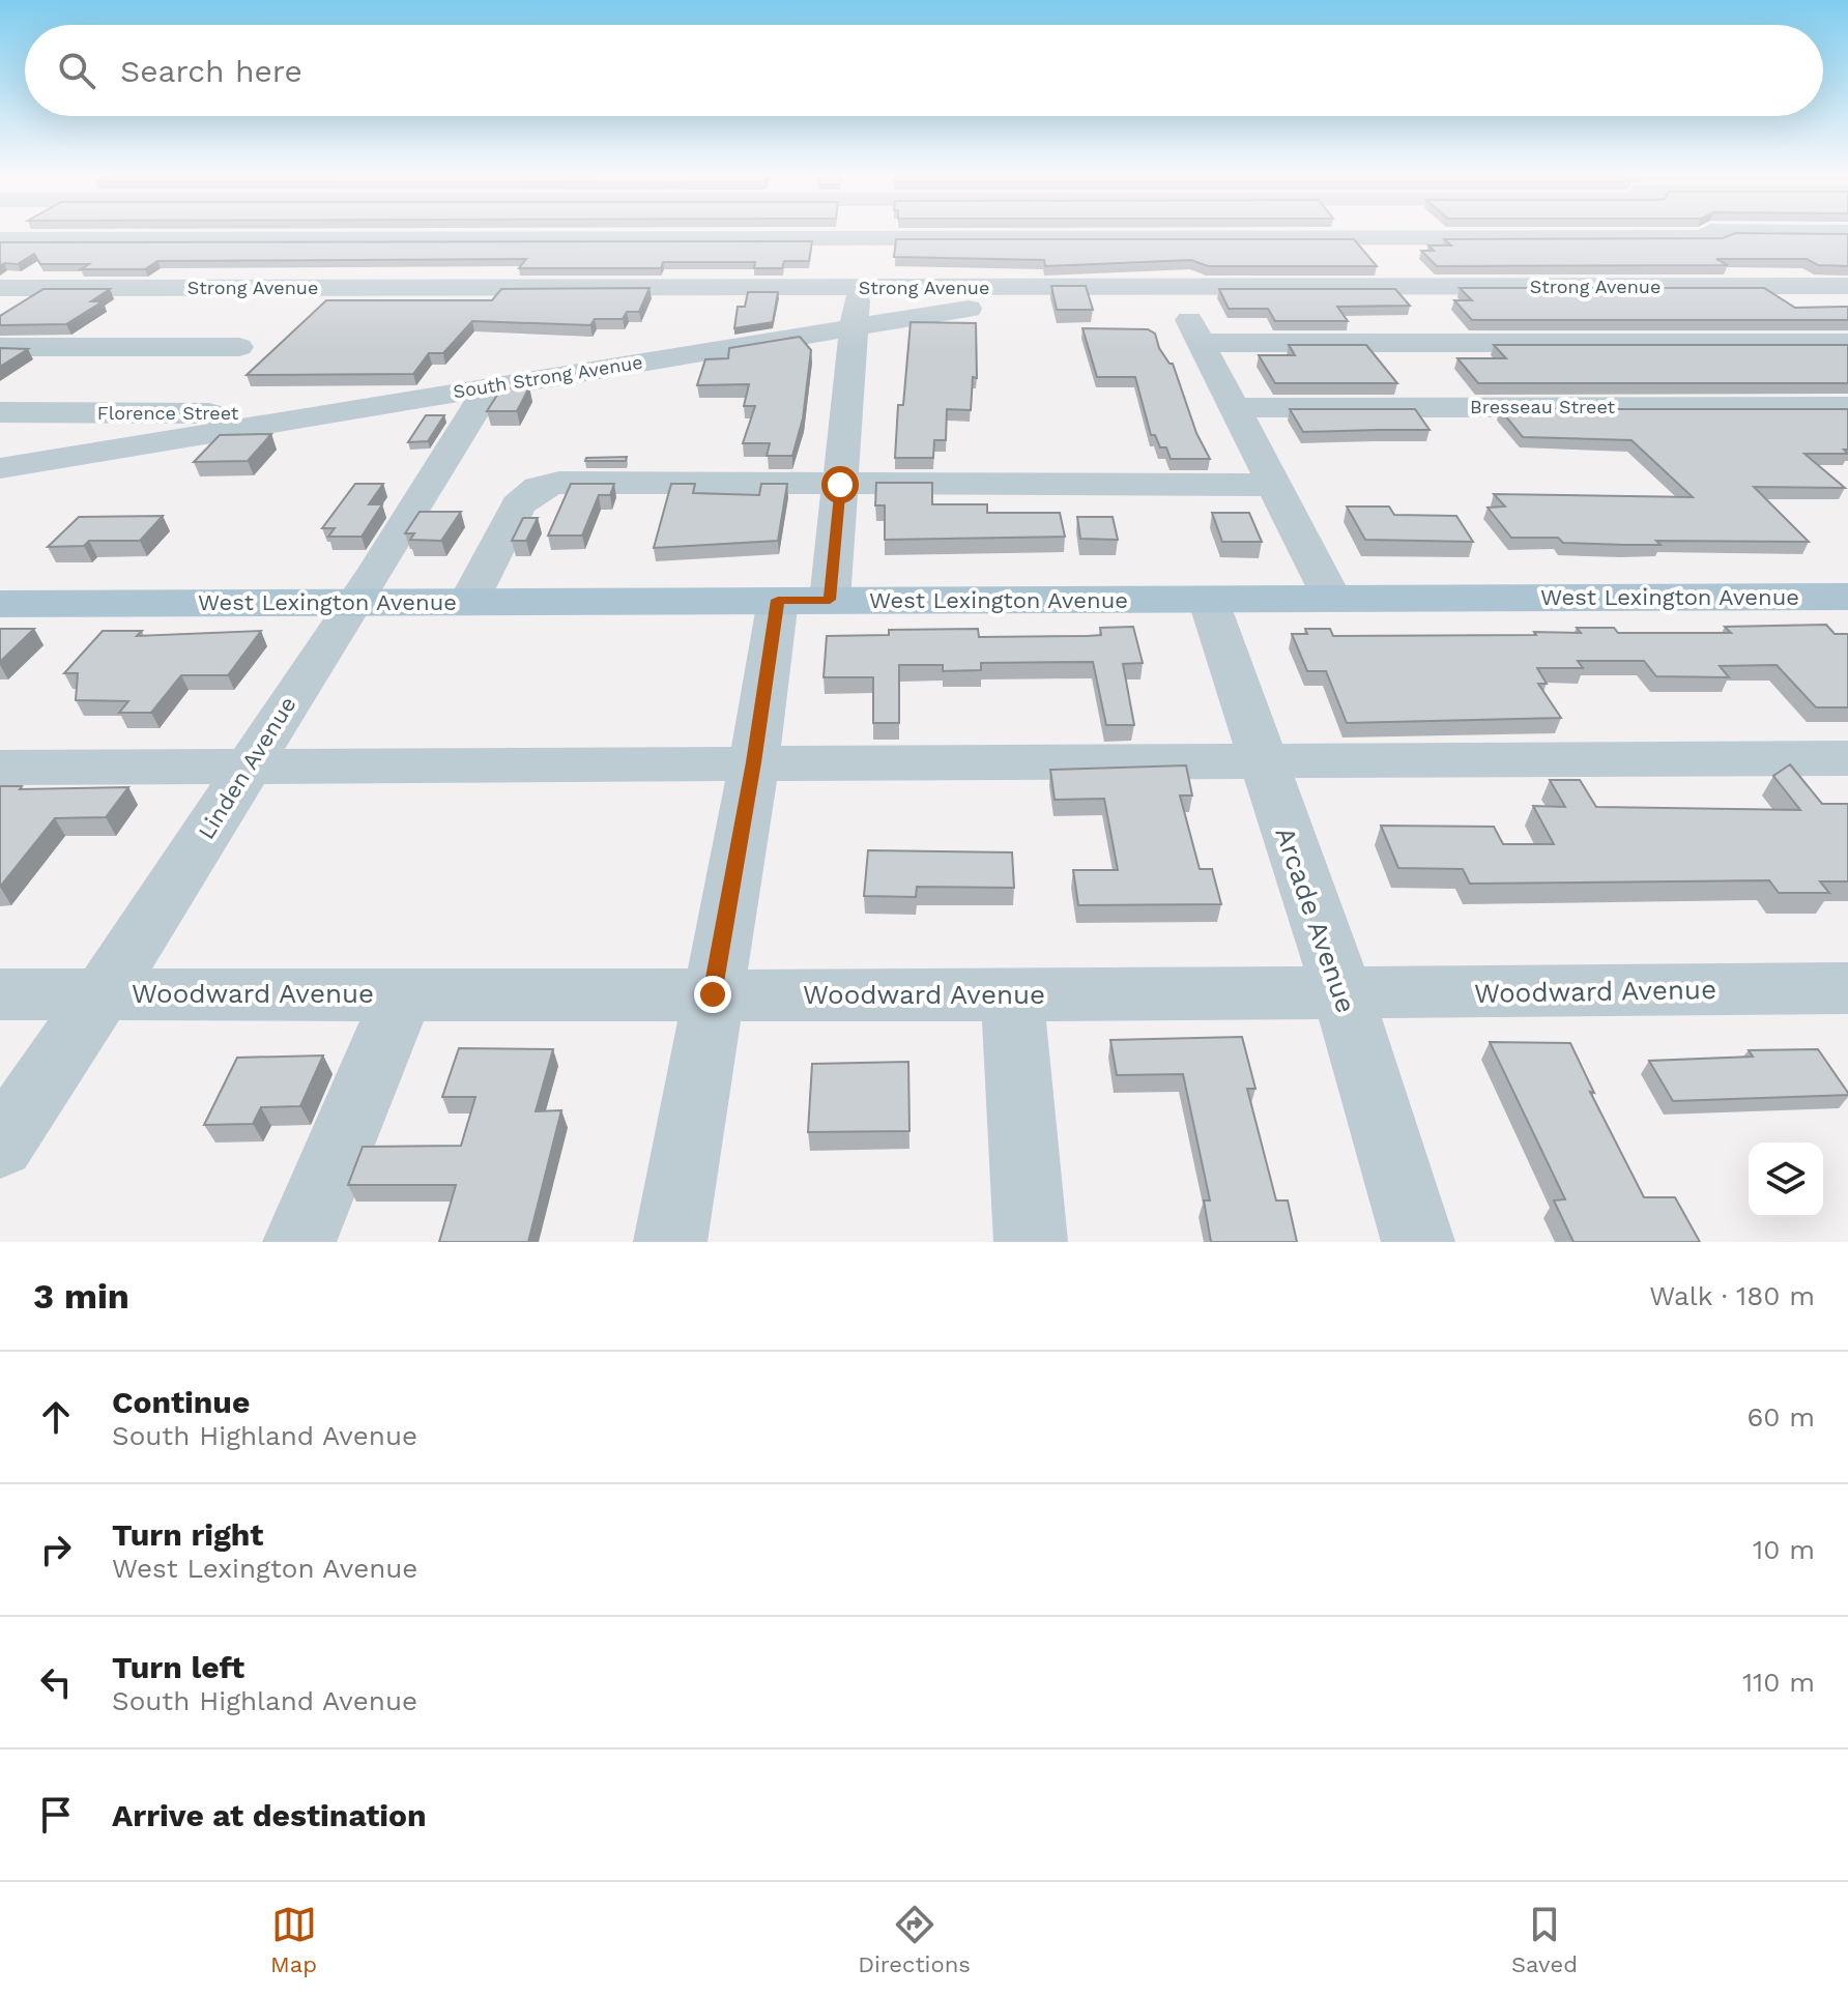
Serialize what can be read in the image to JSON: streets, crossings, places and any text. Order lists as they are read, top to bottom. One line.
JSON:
{"streets":{"main road":["West Lexington Avenue"],"street":["Strong Avenue","South Strong Avenue","Bresseau Street","Florence Street","Linden Avenue","Arcade Avenue","Woodward Avenue"]},"crossings":[["Strong Avenue","South Strong Avenue"],["South Strong Avenue","Florence Street"],["South Strong Avenue","Linden Avenue"],["West Lexington Avenue","Linden Avenue"],["West Lexington Avenue","Arcade Avenue"],["Linden Avenue","Woodward Avenue"],["Arcade Avenue","Woodward Avenue"]],"page":{"search":"Search here","heading":["3 min","Walk · 180 m"],"list":[["Continue","South Highland Avenue","60 m"],["Turn right","West Lexington Avenue","10 m"],["Turn left","South Highland Avenue","110 m"],"Arrive at destination"],"nav":["Map","Directions","Saved"]}}
